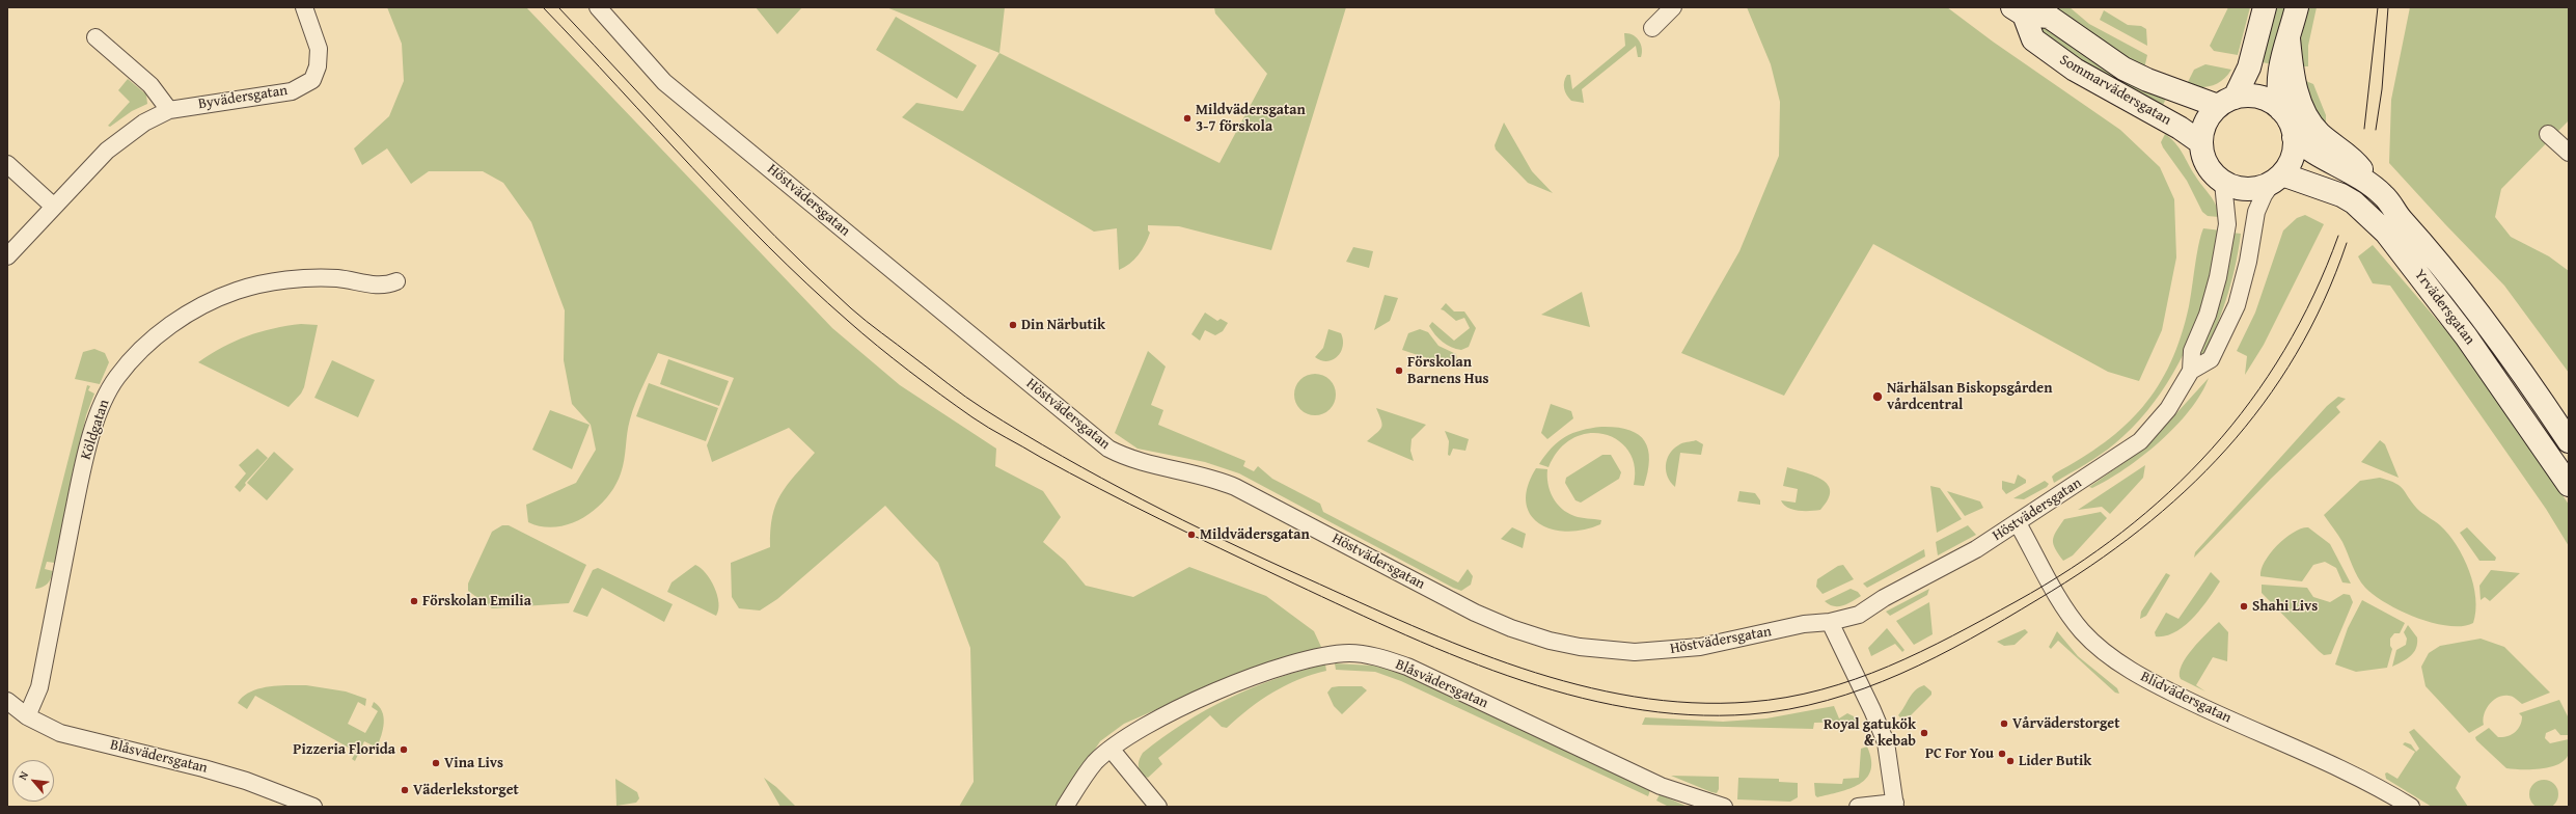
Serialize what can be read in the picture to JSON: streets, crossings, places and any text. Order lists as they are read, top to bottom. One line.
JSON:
{"streets":{"street":["Sommarvädersgatan","Byvädersgatan","Höstvädersgatan","Yrvädersgatan","Köldgatan","Blåsvädersgatan","Blidvädersgatan"]},"crossings":[["Sommarvädersgatan","Höstvädersgatan"],["Sommarvädersgatan","Yrvädersgatan"],["Höstvädersgatan","Yrvädersgatan"],["Höstvädersgatan","Blidvädersgatan"],["Köldgatan","Blåsvädersgatan"]],"places":["Mildvädersgatan 3-7 förskola","Din Närbutik","Förskolan Barnens Hus","Närhälsan Biskopsgården vårdcentral","Mildvädersgatan","Förskolan Emilia","Shahi Livs","Vårväderstorget","Royal gatukök & kebab","Pizzeria Florida","PC For You","Lider Butik","Vina Livs","Väderlekstorget"],"north":"top left"}
